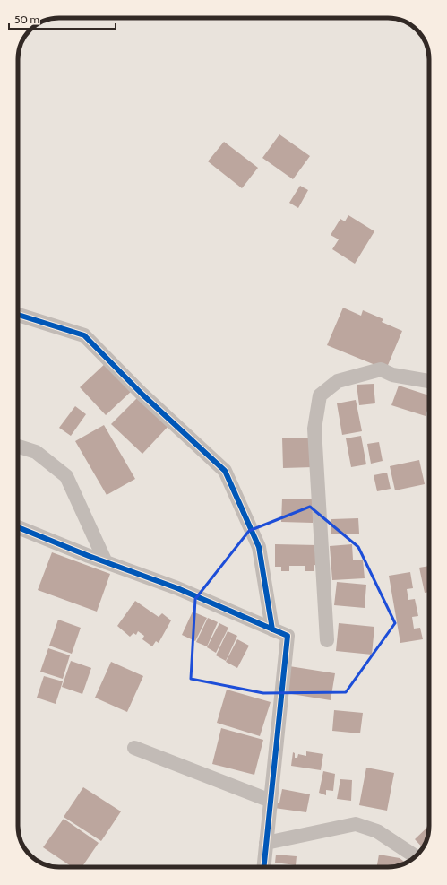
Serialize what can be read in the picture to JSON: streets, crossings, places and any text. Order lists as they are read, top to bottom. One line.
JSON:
{"scale_bar":"50 m"}
